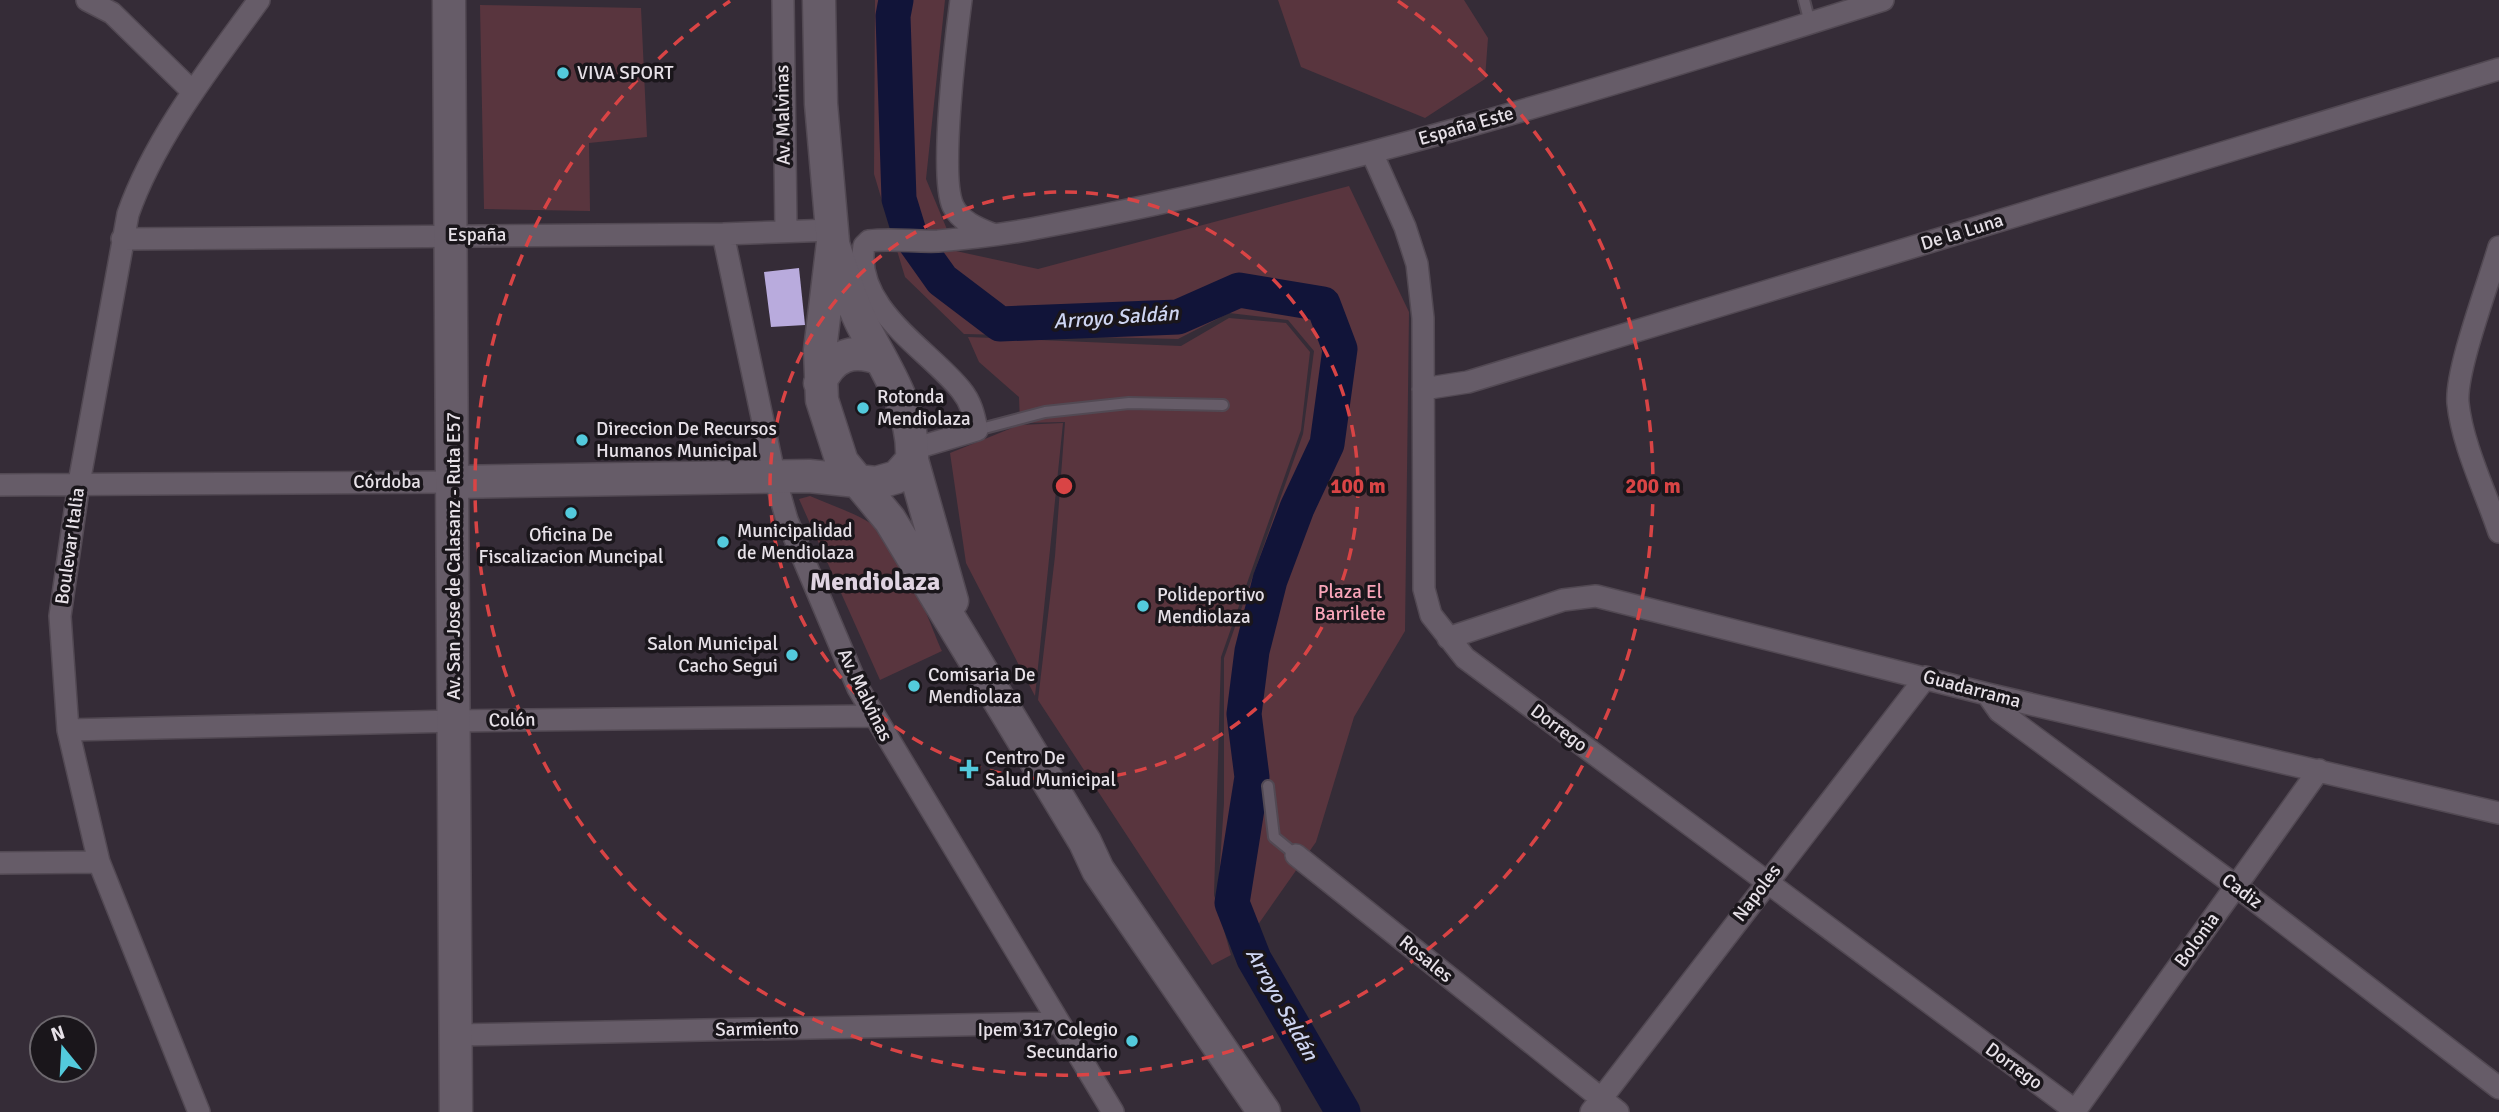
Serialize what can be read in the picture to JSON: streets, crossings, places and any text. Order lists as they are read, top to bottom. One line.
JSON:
{"streets":{"main road":["Córdoba","Av. San Jose de Calasanz - Ruta E57"],"street":["Av. Malvinas","España Este","De la Luna","España","Boulevar Italia","Guadarrama","Colón","Dorrego","Cadiz","Napoles","Bolonia","Rosales","Sarmiento"]},"crossings":[["Av. Malvinas","España"],["Av. Malvinas","Córdoba"],["Av. Malvinas","Colón"],["Av. Malvinas","Sarmiento"],["España Este","Dorrego"],["De la Luna","Dorrego"],["España","Boulevar Italia"],["España","Av. San Jose de Calasanz - Ruta E57"],["Córdoba","Boulevar Italia"],["Córdoba","Av. San Jose de Calasanz - Ruta E57"],["Boulevar Italia","Colón"],["Av. San Jose de Calasanz - Ruta E57","Colón"],["Av. San Jose de Calasanz - Ruta E57","Sarmiento"],["Guadarrama","Dorrego"],["Guadarrama","Cadiz"],["Guadarrama","Napoles"],["Guadarrama","Bolonia"],["Dorrego","Napoles"],["Dorrego","Bolonia"],["Cadiz","Bolonia"],["Napoles","Rosales"]],"districts":["Mendiolaza"],"water":["Arroyo Saldán"],"parks":["Plaza El Barrilete"],"places":{"other":["VIVA SPORT","Rotonda Mendiolaza","Direccion De Recursos Humanos Municipal","Oficina De Fiscalizacion Muncipal","Municipalidad de Mendiolaza","Polideportivo Mendiolaza","Salon Municipal Cacho Segui","Comisaria De Mendiolaza","Ipem 317 Colegio Secundario"],"health":["Centro De Salud Municipal"]},"north":"top","rings":["100 m","200 m"]}
